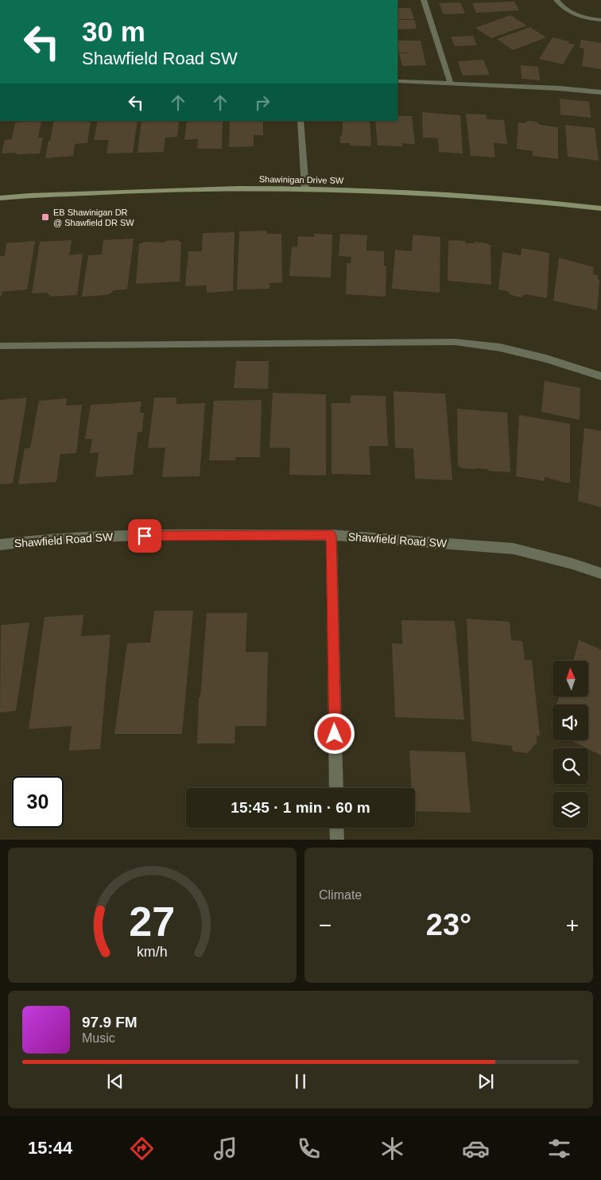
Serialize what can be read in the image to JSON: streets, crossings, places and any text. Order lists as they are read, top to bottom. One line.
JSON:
{"streets":{"street":["Shawinigan Drive SW","Shawfield Road SW"]},"places":{"transit":["EB Shawinigan DR @ Shawfield DR SW"]},"north":"top","page":{"turn":["30 m","Shawfield Road SW"],"limit":"30","trip":"15:45 · 1 min · 60 m","tile":"Climate","heat":["−","23°","+"],"song":["97.9 FM","Music"],"tabs":"15:44","gauge":["27","km/h"]}}
